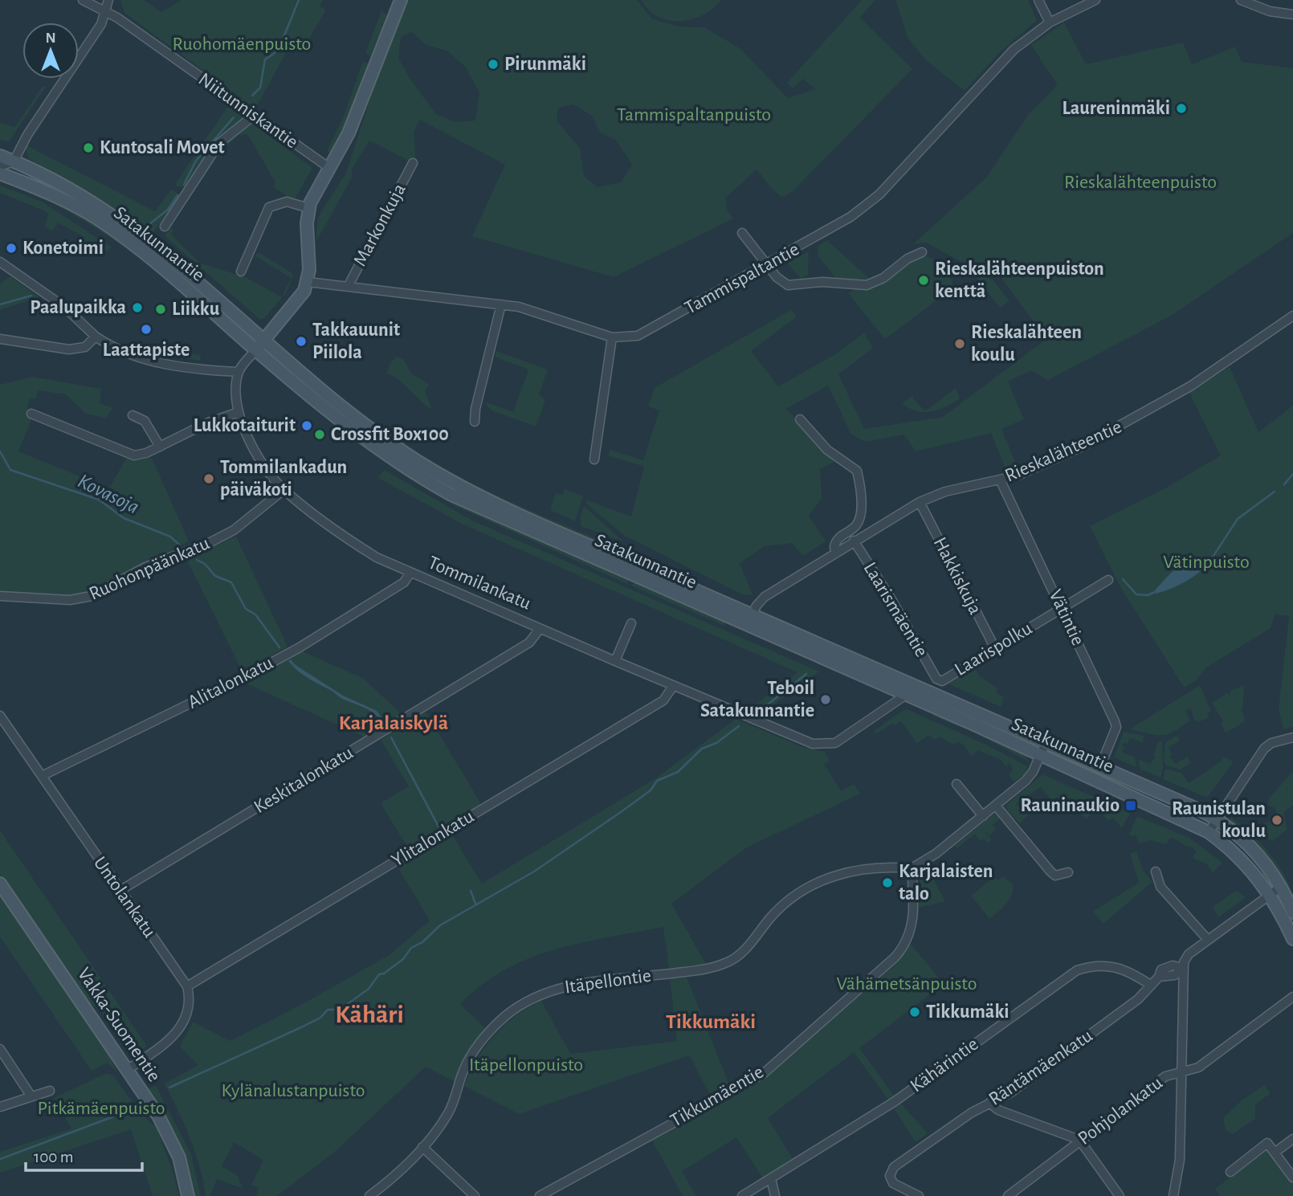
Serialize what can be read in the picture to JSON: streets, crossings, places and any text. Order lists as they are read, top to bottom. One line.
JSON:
{"streets":{"main road":["Satakunnantie","Vakka-Suomentie"],"street":["Niitunniskantie","Markonkuja","Tammispaltantie","Rieskalähteentie","Ruohonpäänkatu","Hakkiskuja","Tommilankatu","Laarismäentie","Vätintie","Laarispolku","Alitalonkatu","Keskitalonkatu","Ylitalonkatu","Untolankatu","Itäpellontie","Kähärintie","Räntämäenkatu","Tikkumäentie","Pohjolankatu"]},"crossings":[["Markonkuja","Tammispaltantie"],["Satakunnantie","Rieskalähteentie"],["Satakunnantie","Tommilankatu"],["Rieskalähteentie","Hakkiskuja"],["Rieskalähteentie","Laarismäentie"],["Rieskalähteentie","Vätintie"],["Ruohonpäänkatu","Tommilankatu"],["Hakkiskuja","Laarispolku"],["Tommilankatu","Alitalonkatu"],["Tommilankatu","Keskitalonkatu"],["Tommilankatu","Ylitalonkatu"],["Laarismäentie","Laarispolku"],["Vätintie","Laarispolku"],["Alitalonkatu","Untolankatu"],["Keskitalonkatu","Untolankatu"],["Ylitalonkatu","Untolankatu"],["Itäpellontie","Tikkumäentie"],["Kähärintie","Räntämäenkatu"]],"districts":["Karjalaiskylä","Kähäri","Tikkumäki"],"water":["Kovasoja"],"parks":["Ruohomäenpuisto","Tammispaltanpuisto","Rieskalähteenpuisto","Vätinpuisto","Vähämetsänpuisto","Itäpellonpuisto","Kylänalustanpuisto","Pitkämäenpuisto"],"places":{"other":["Pirunmäki","Laureninmäki","Kuntosali Movet","Konetoimi","Rieskalähteenpuiston kenttä","Paalupaikka","Liikku","Laattapiste","Takkauunit Piilola","Rieskalähteen koulu","Lukkotaiturit","Crossfit Box100","Tommilankadun päiväkoti","Teboil Satakunnantie","Raunistulan koulu","Karjalaisten talo","Tikkumäki"],"transit":["Rauninaukio"]},"scale_bar":"100 m","north":"top"}
